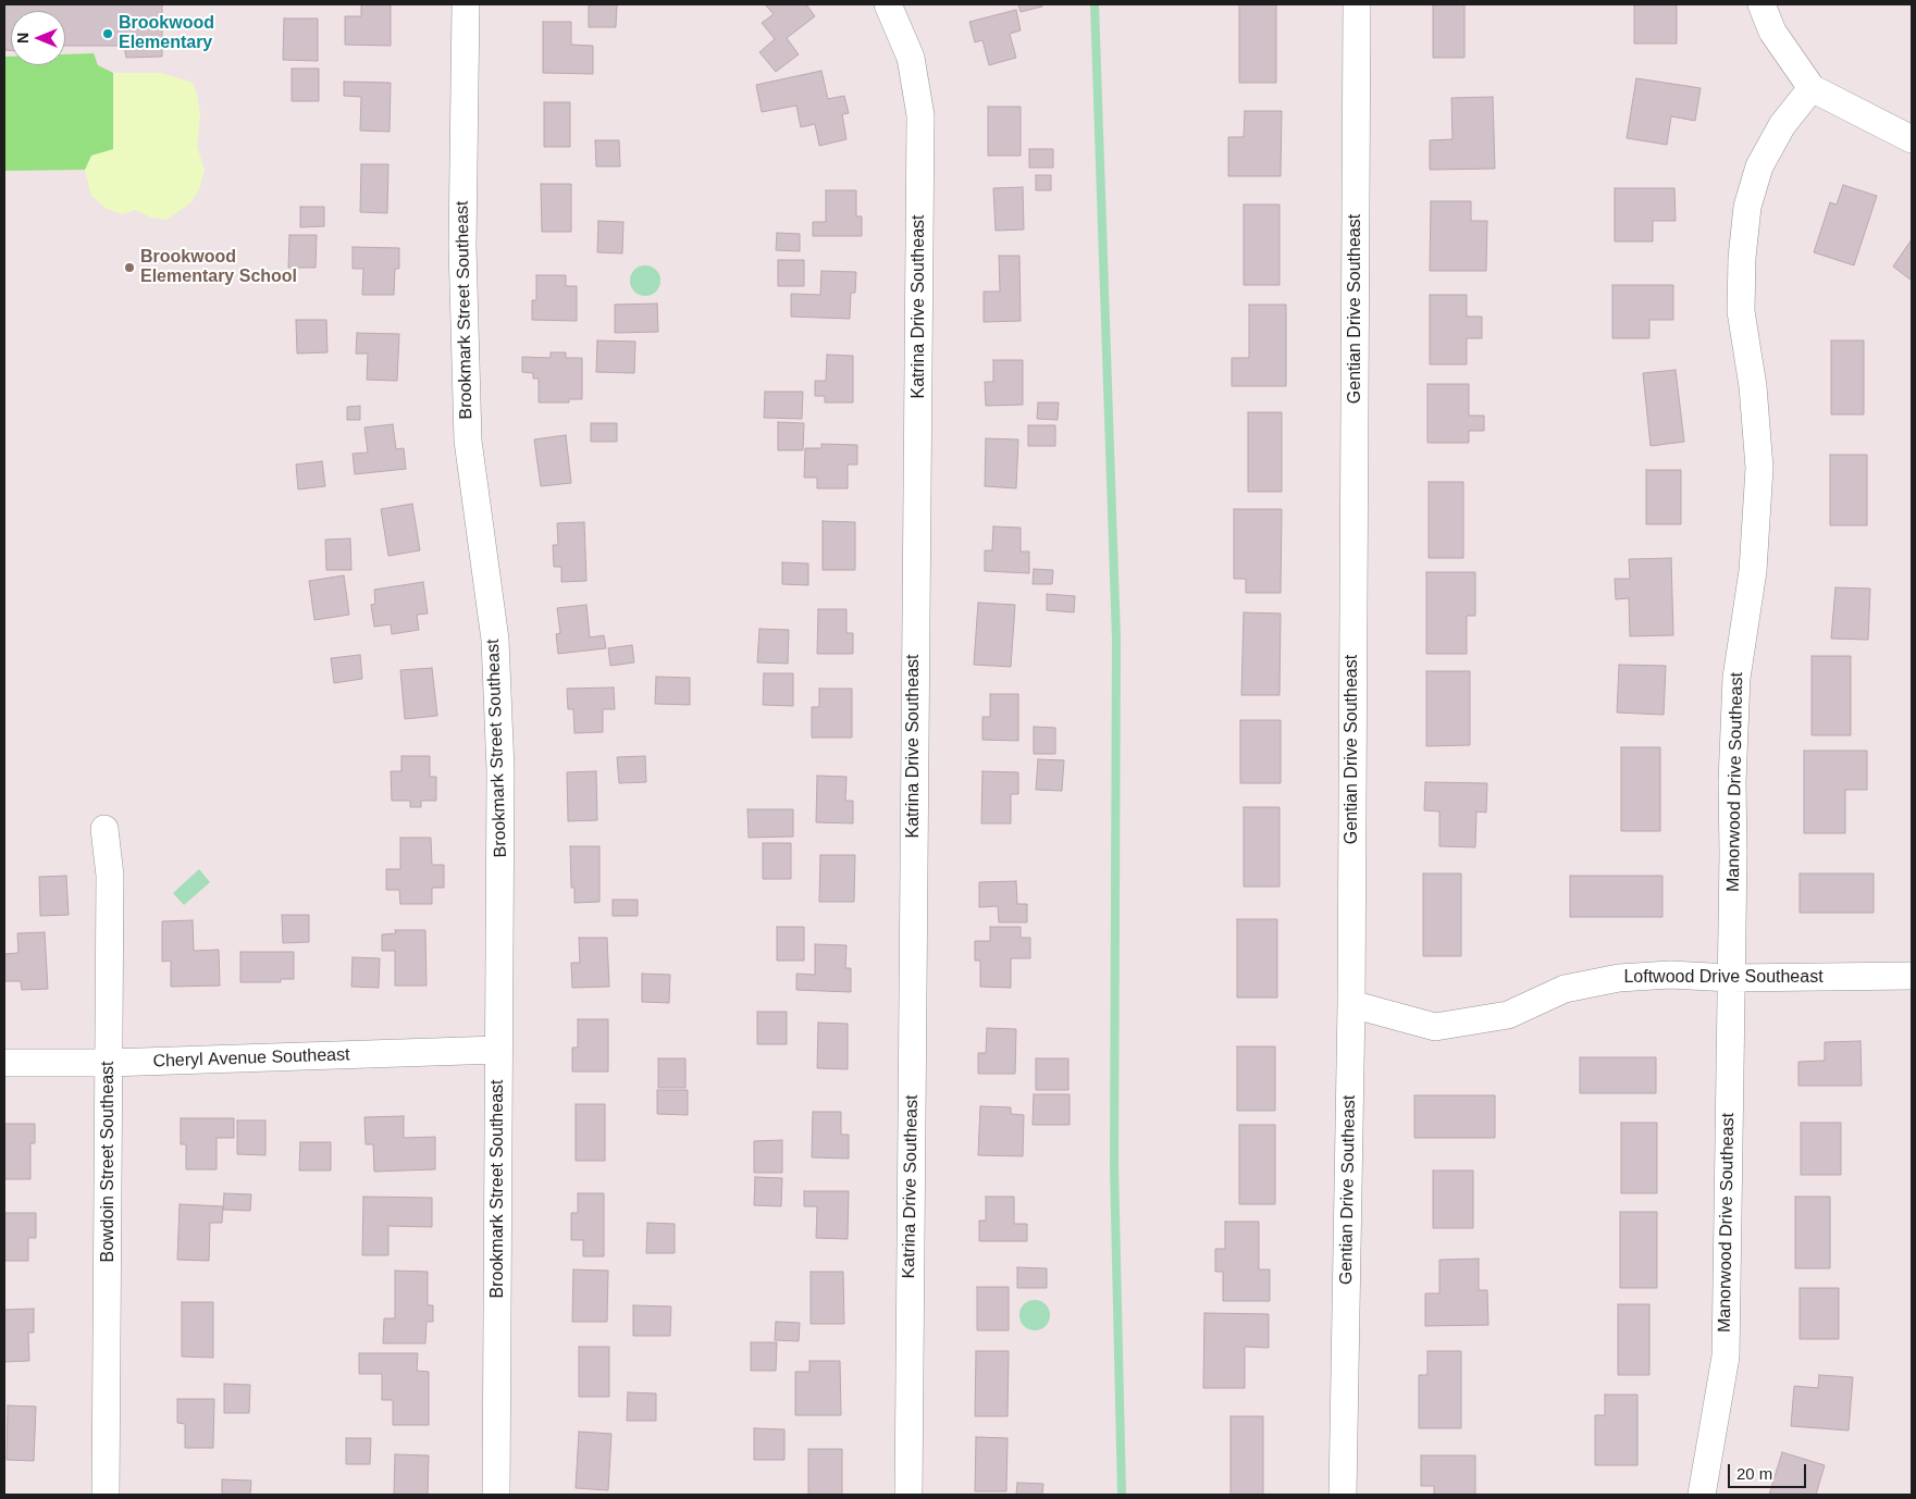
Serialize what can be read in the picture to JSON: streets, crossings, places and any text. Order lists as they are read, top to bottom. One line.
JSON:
{"streets":{"street":["Katrina Drive Southeast","Gentian Drive Southeast","Brookmark Street Southeast","Manorwood Drive Southeast","Loftwood Drive Southeast","Cheryl Avenue Southeast","Bowdoin Street Southeast"]},"crossings":[["Gentian Drive Southeast","Loftwood Drive Southeast"],["Brookmark Street Southeast","Cheryl Avenue Southeast"],["Manorwood Drive Southeast","Loftwood Drive Southeast"],["Cheryl Avenue Southeast","Bowdoin Street Southeast"]],"places":["Brookwood Elementary","Brookwood Elementary School"],"scale_bar":"20 m","north":"left"}
